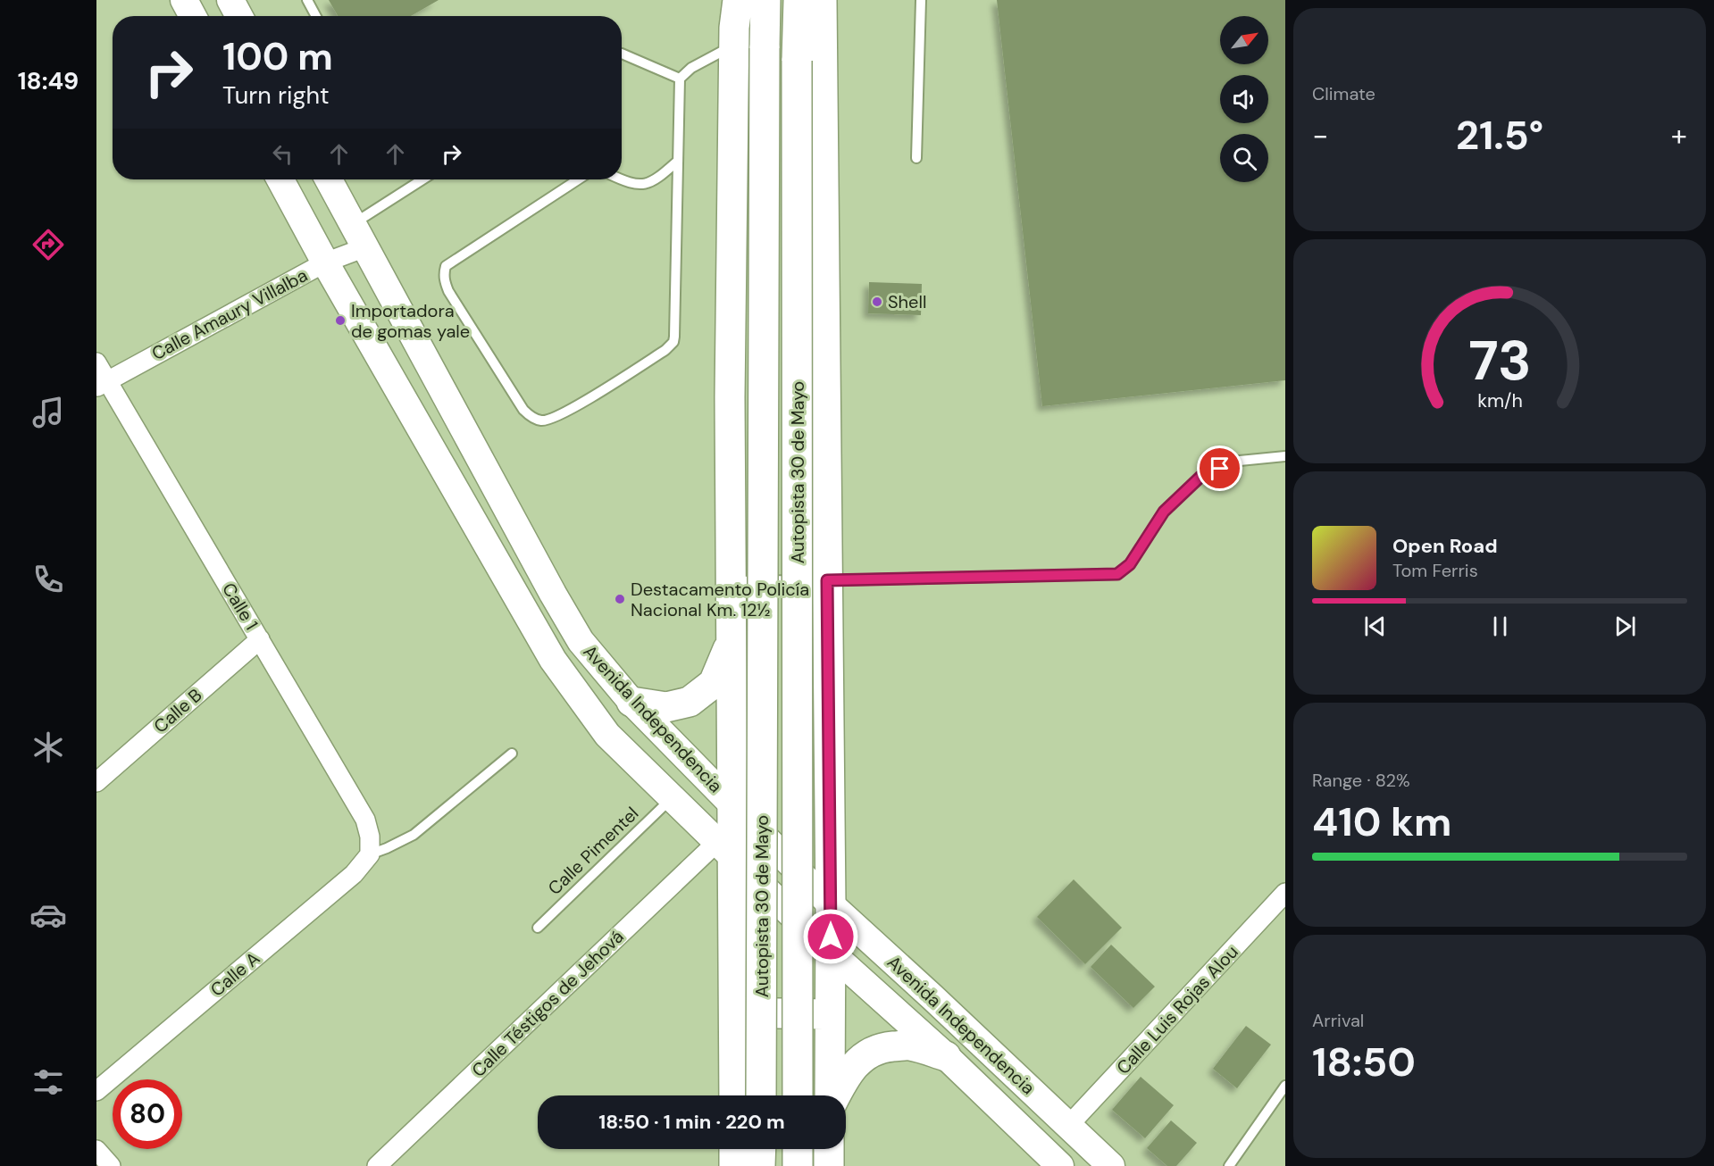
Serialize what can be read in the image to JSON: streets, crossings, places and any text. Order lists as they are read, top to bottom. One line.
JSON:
{"streets":{"highway":["Autopista 30 de Mayo"],"street":["Calle Amaury Villalba","Calle 1","Calle B","Avenida Independencia","Calle A","Calle Téstigos de Jehová","Calle Luis Rojas Alou"],"lane":["Calle Pimentel"]},"crossings":[["Calle Amaury Villalba","Calle 1"],["Calle Amaury Villalba","Avenida Independencia"],["Calle 1","Calle B"],["Calle 1","Calle A"],["Avenida Independencia","Calle Pimentel"],["Avenida Independencia","Calle Téstigos de Jehová"],["Avenida Independencia","Calle Luis Rojas Alou"]],"places":["Shell","Importadora de gomas yale","Destacamento Policía Nacional Km. 12½"],"north":"top right","page":{"tabs":"18:49","tile":["Climate",["Range · 82%","410 km"],["Arrival","18:50"]],"turn":["100 m","Turn right"],"heat":["−","21.5°","+"],"song":["Open Road","Tom Ferris"],"limit":"80","trip":"18:50 · 1 min · 220 m","gauge":["73","km/h"]}}
